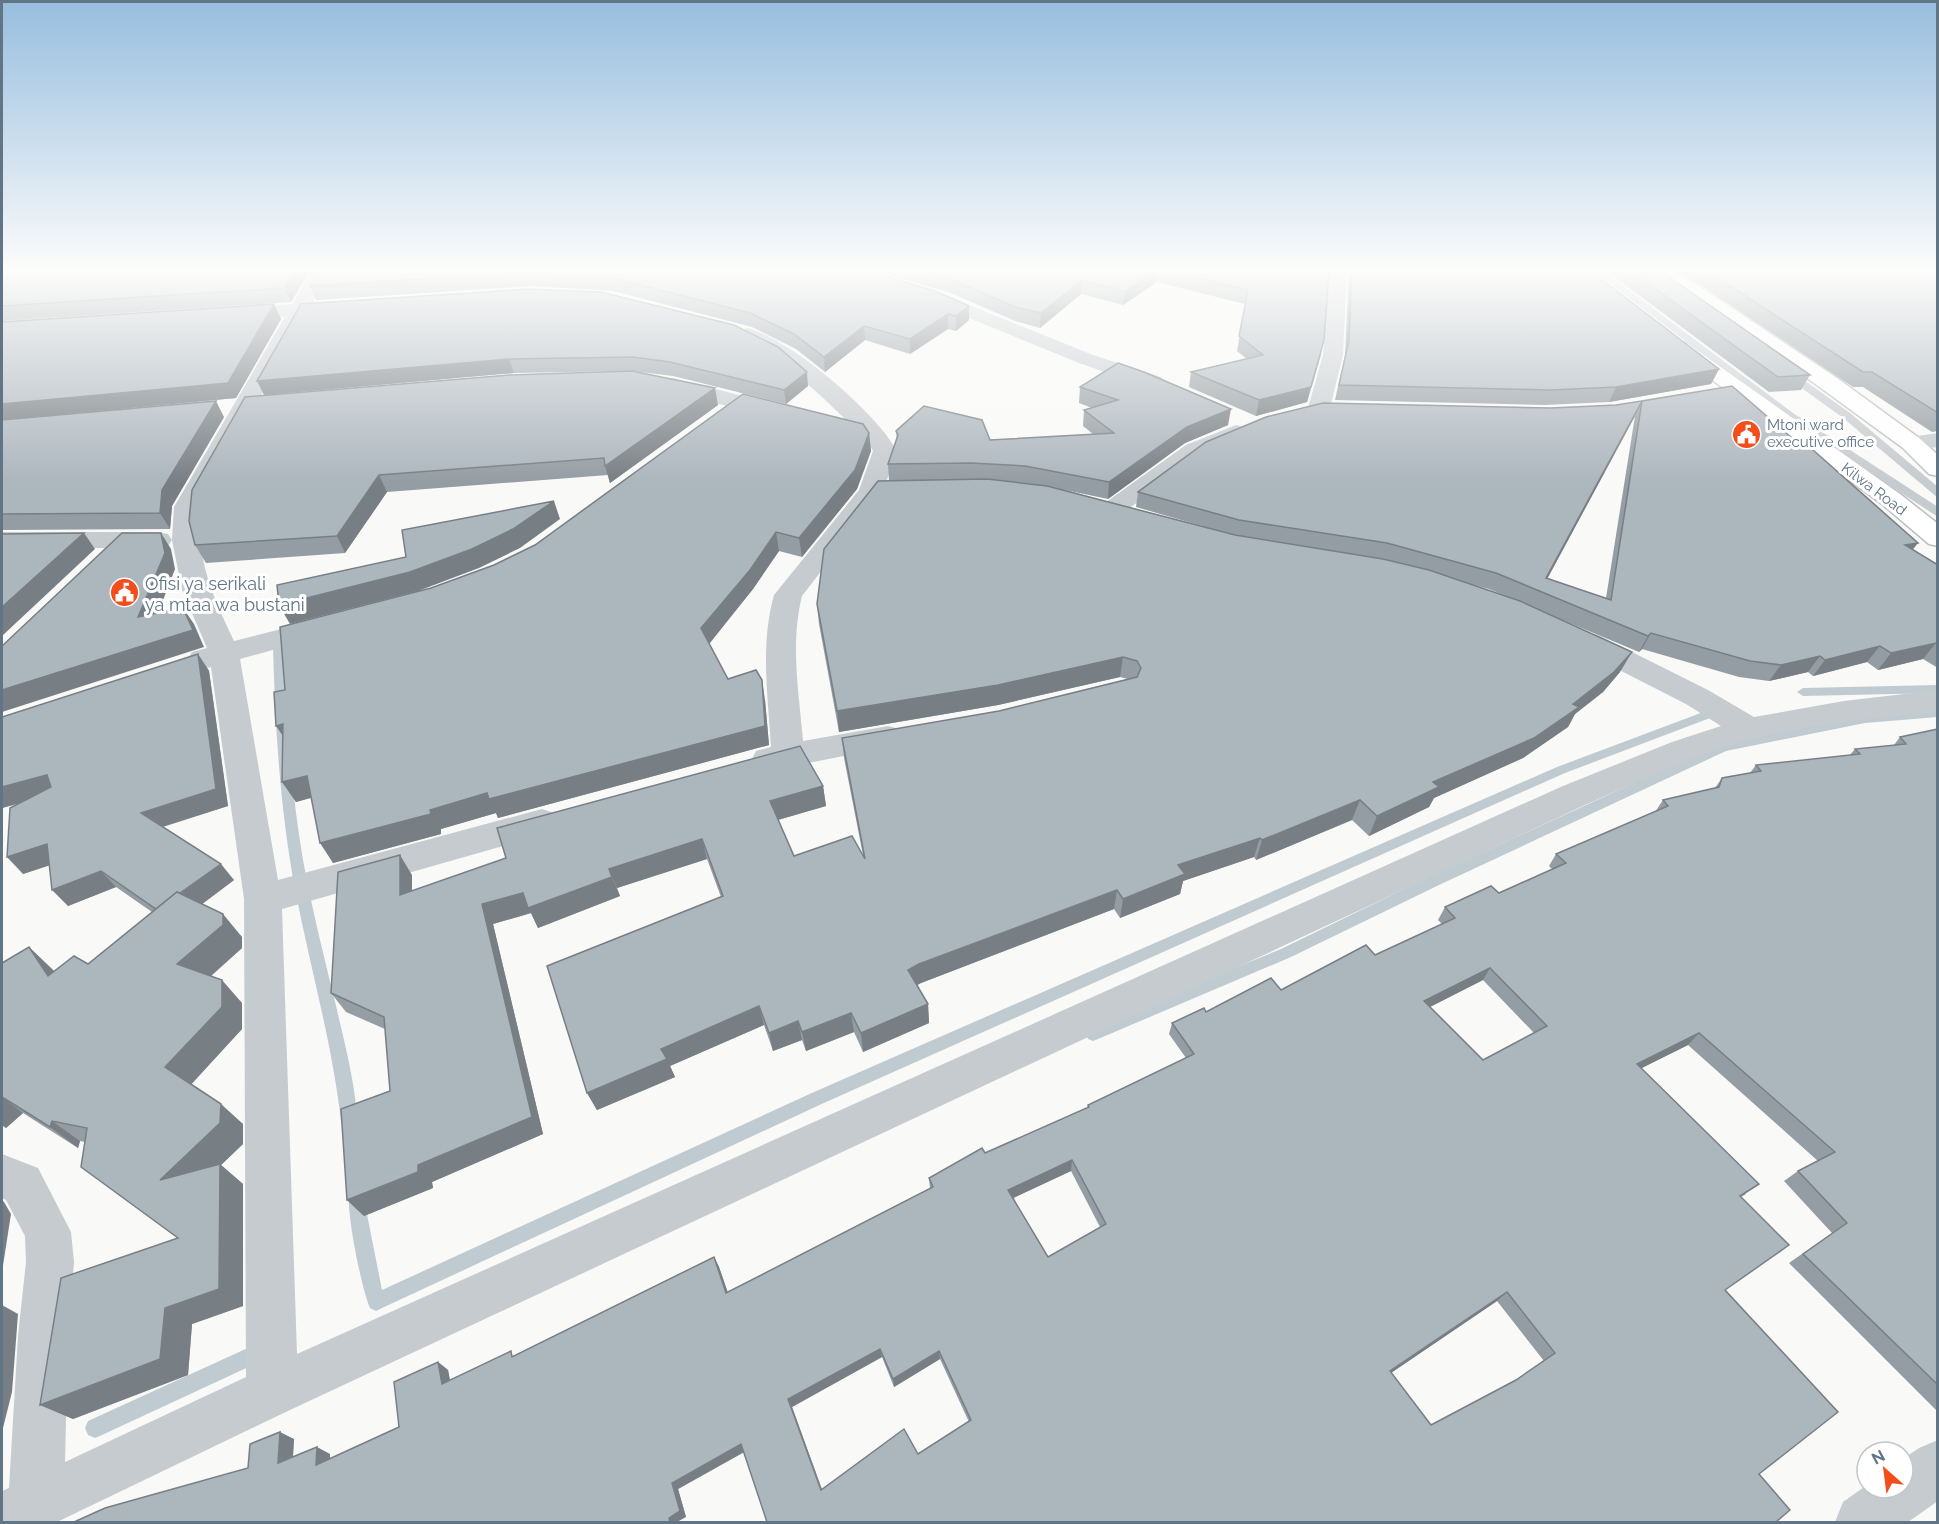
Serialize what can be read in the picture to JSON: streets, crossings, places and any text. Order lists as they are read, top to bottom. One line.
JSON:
{"streets":{"highway":["Kilwa Road"]},"places":{"public building":["Mtoni ward executive office","Ofisi ya serikali ya mtaa wa bustani"]},"north":"top left"}
